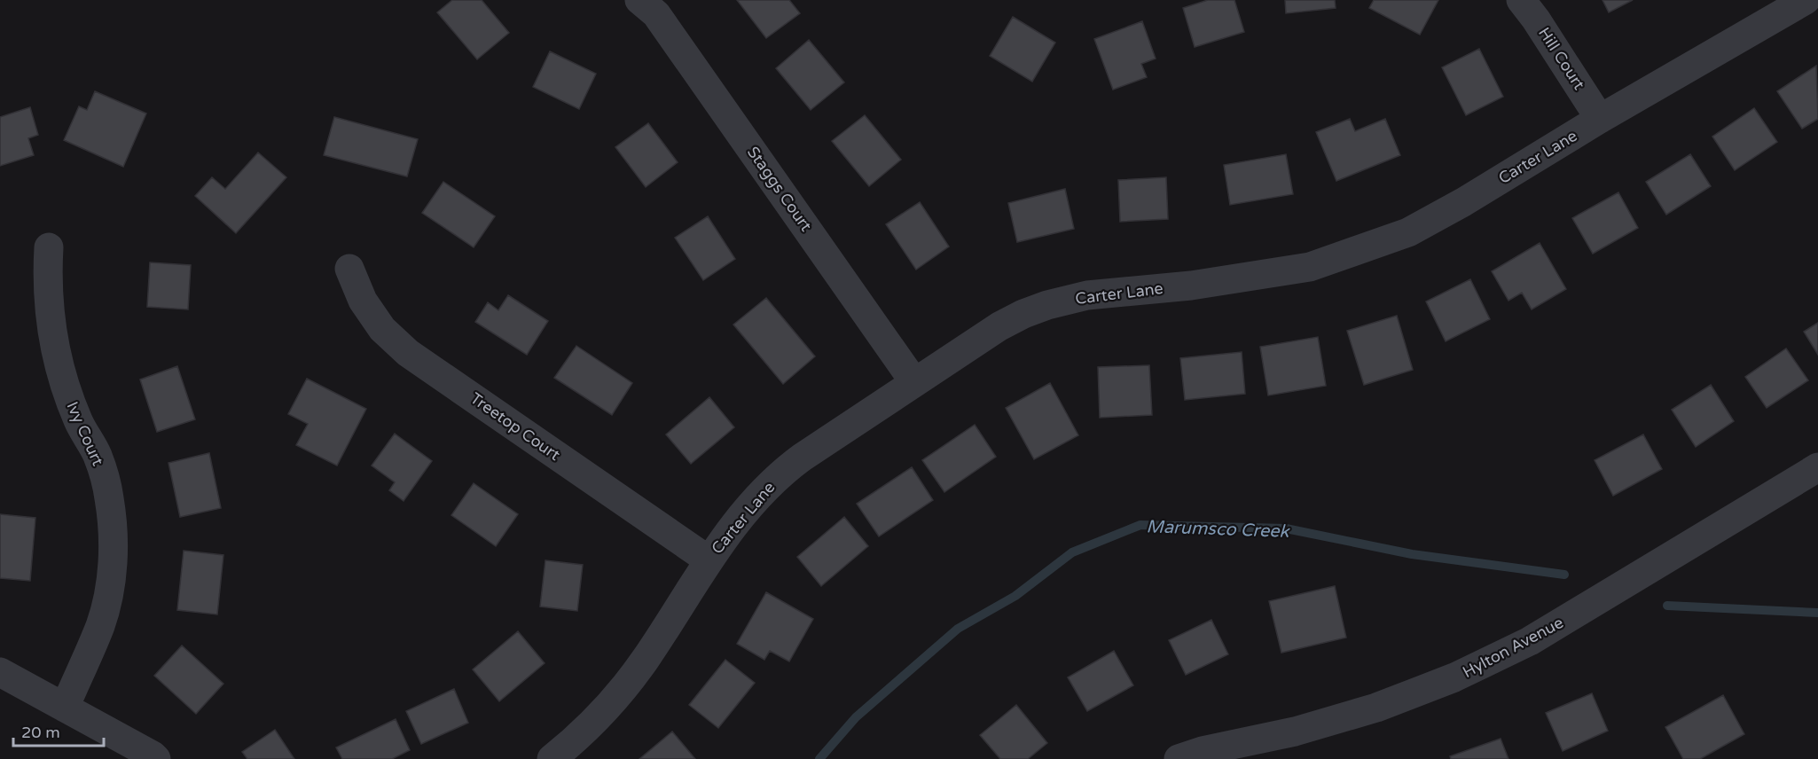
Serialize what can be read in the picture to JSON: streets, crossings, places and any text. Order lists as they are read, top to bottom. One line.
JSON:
{"streets":{"street":["Hill Court","Carter Lane","Staggs Court","Treetop Court","Ivy Court","Hylton Avenue"]},"crossings":[["Hill Court","Carter Lane"],["Carter Lane","Staggs Court"],["Carter Lane","Treetop Court"]],"water":["Marumsco Creek"],"scale_bar":"20 m"}
